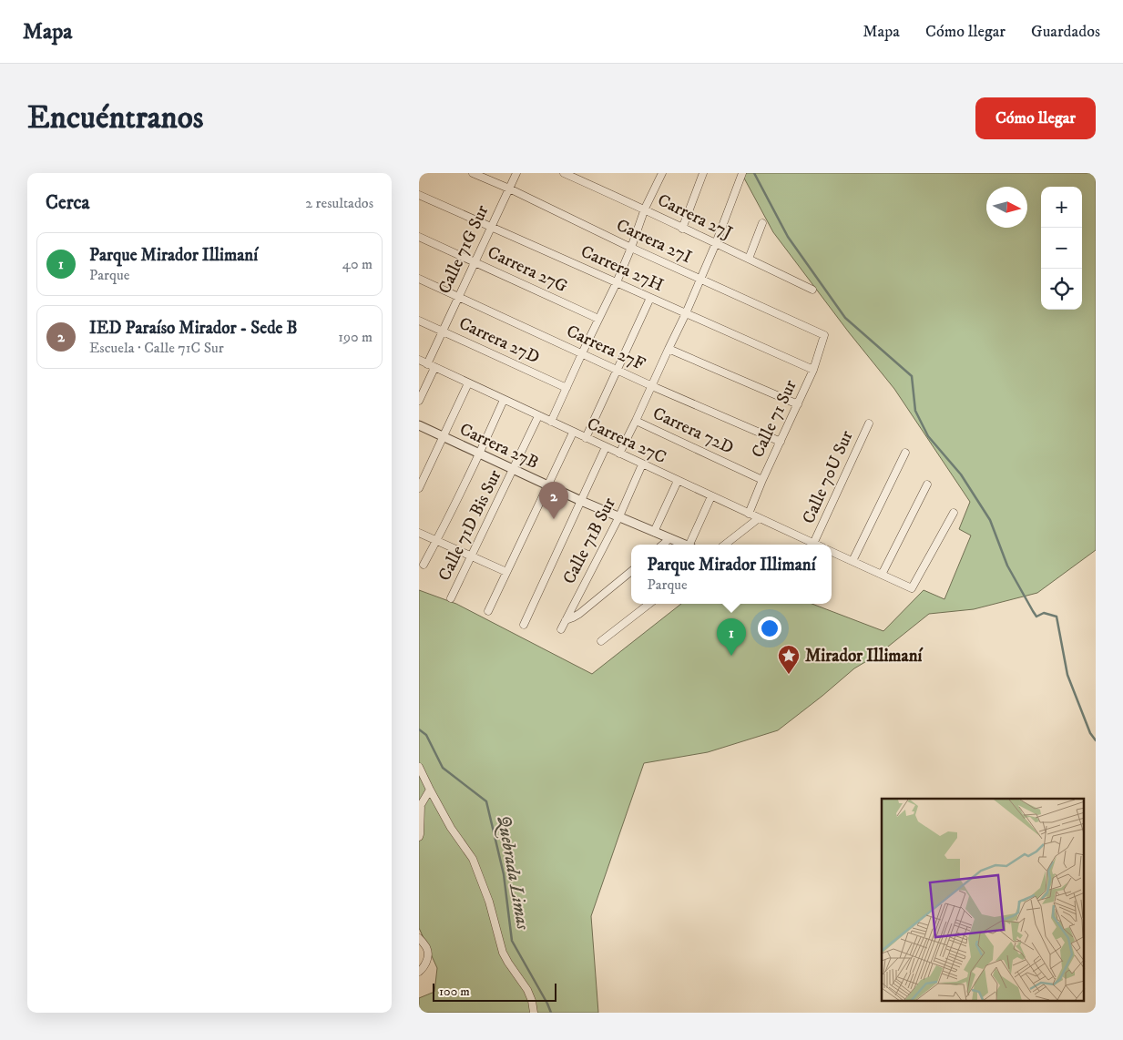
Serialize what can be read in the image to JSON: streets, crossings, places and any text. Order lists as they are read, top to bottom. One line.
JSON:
{"streets":{"street":["Carrera 27J","Carrera 27I","Calle 71G Sur","Carrera 27H","Carrera 27G","Carrera 27D","Carrera 27F","Calle 71 Sur","Carrera 72D","Carrera 27C","Carrera 27B","Calle 70U Sur","Calle 71D Bis Sur","Calle 71B Sur"]},"crossings":[["Carrera 27I","Calle 71G Sur"],["Carrera 27I","Calle 71 Sur"],["Calle 71G Sur","Carrera 27H"],["Calle 71G Sur","Carrera 27G"],["Calle 71G Sur","Carrera 27D"],["Calle 71G Sur","Carrera 27F"],["Calle 71G Sur","Carrera 27C"],["Carrera 27H","Calle 71 Sur"],["Carrera 27F","Calle 71 Sur"],["Calle 71 Sur","Carrera 72D"],["Calle 71 Sur","Carrera 27C"],["Carrera 27C","Calle 70U Sur"],["Carrera 27C","Calle 71D Bis Sur"],["Carrera 27C","Calle 71B Sur"],["Carrera 27B","Calle 71D Bis Sur"],["Carrera 27B","Calle 71B Sur"]],"water":["Quebrada Limas"],"places":{"place":["Mirador Illimaní"]},"scale_bar":"100 m","north":"right","page":{"header":"Mapa","nav":["Mapa","Cómo llegar","Guardados"],"buttons":"Cómo llegar","title":"Encuéntranos","heading":["Cerca","2 resultados"],"map_buttons":["+","−"],"list":[{"mark":"1","name":"Parque Mirador Illimaní","note":"Parque","value":"40 m"},{"mark":"2","name":"IED Paraíso Mirador - Sede B","note":"Escuela · Calle 71C Sur","value":"190 m"}],"pins":["2","1"],"popup":["Parque Mirador Illimaní","Parque"],"scale":"100 m"}}
